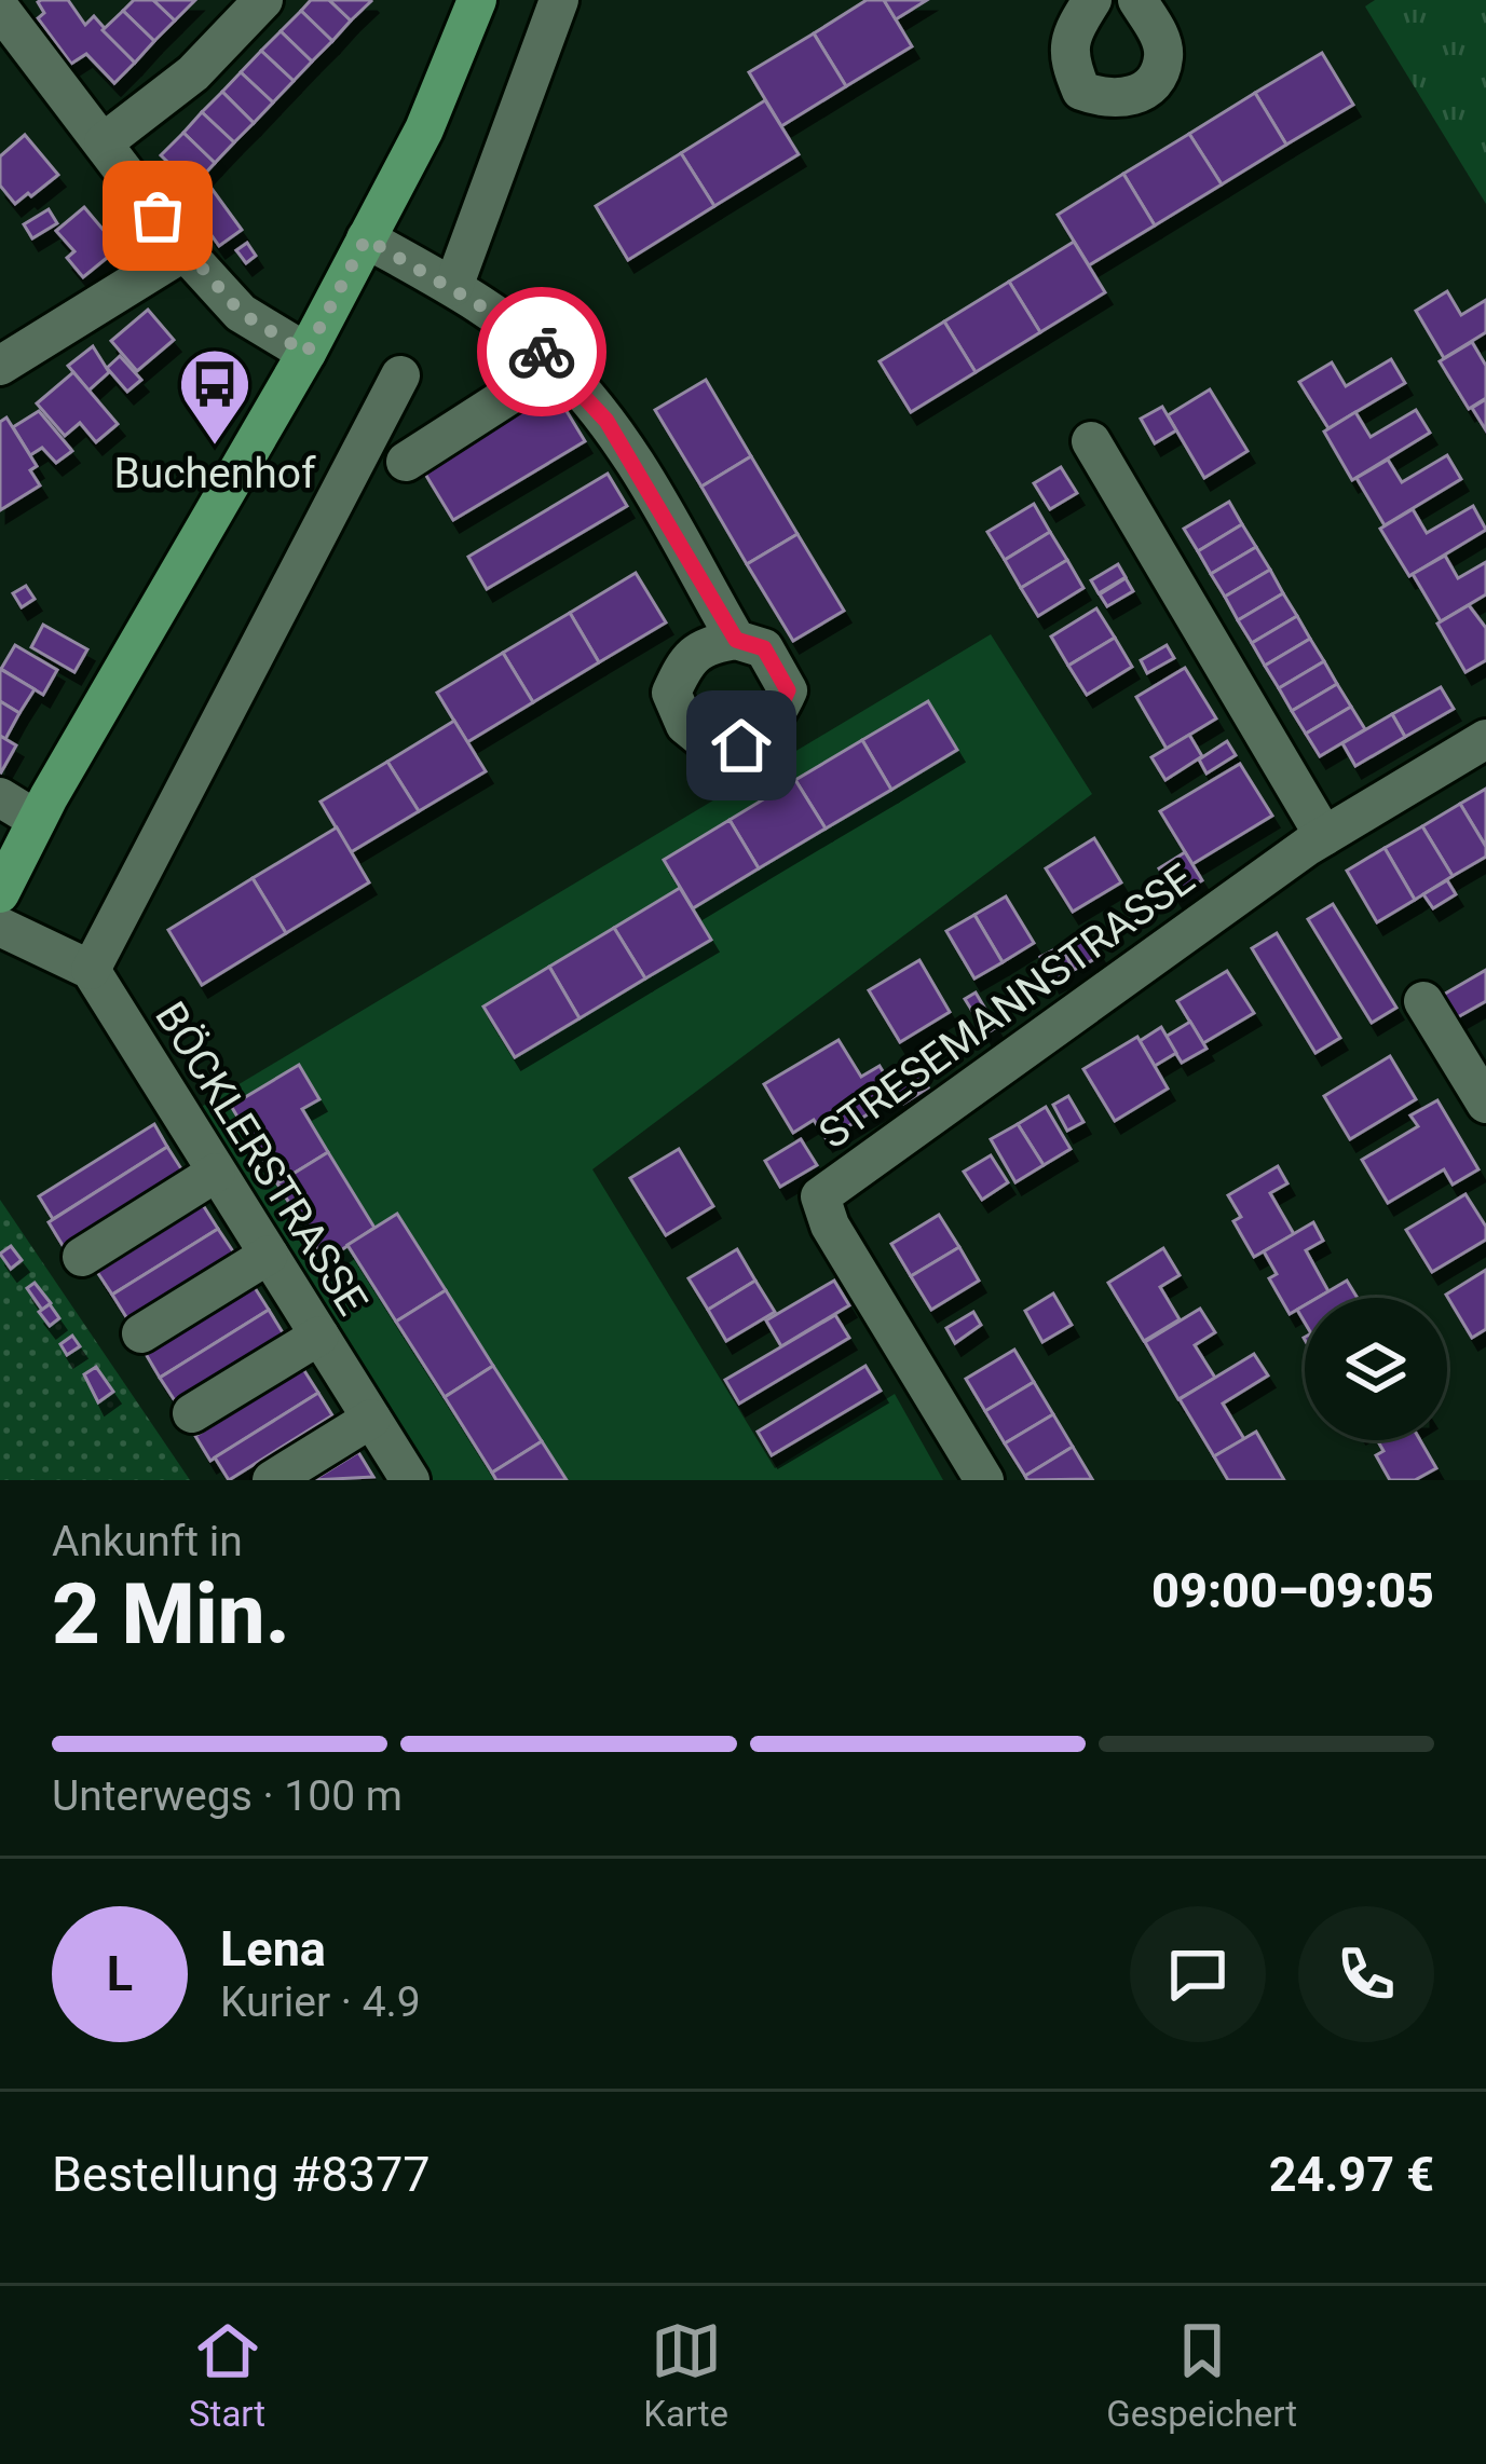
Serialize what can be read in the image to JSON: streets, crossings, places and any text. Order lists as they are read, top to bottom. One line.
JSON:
{"streets":{"street":["STRESEMANNSTRASSE","BÖCKLERSTRASSE"]},"places":{"bus stop":["Buchenhof"]},"page":{"heading":["2 Min.","Ankunft in","09:00–09:05"],"panel":["Lena","Kurier · 4.9","Bestellung #8377","24.97 €"],"bar":"Unterwegs · 100 m","round":"L","tabs":["Start","Karte","Gespeichert"]}}
